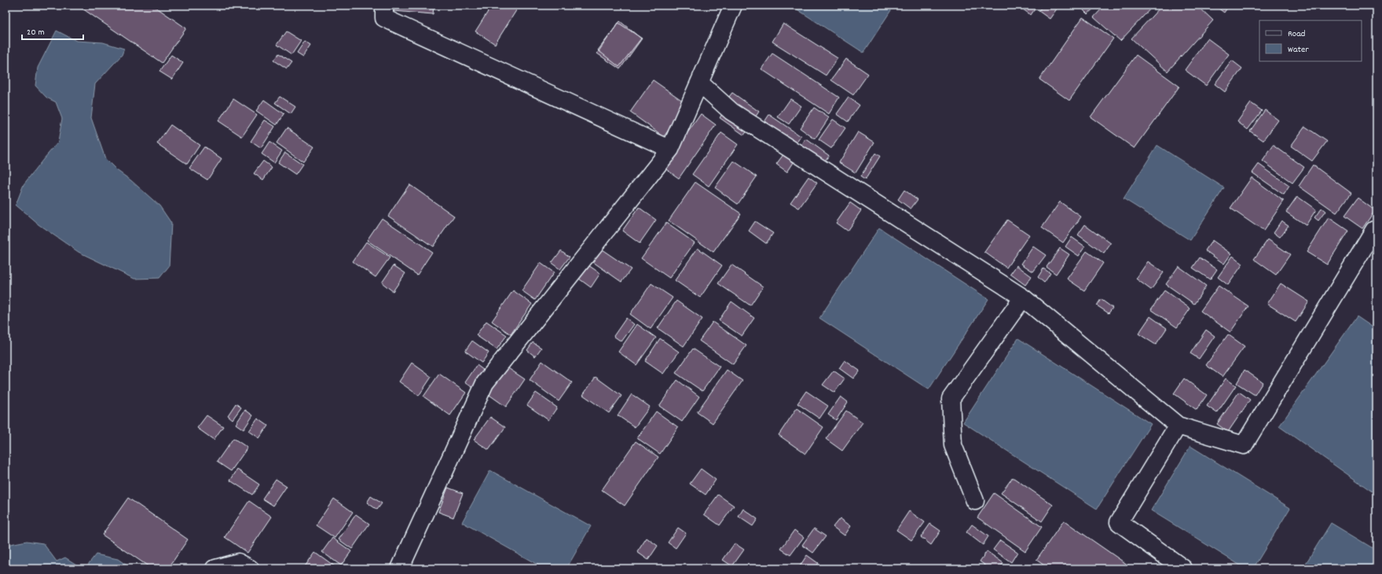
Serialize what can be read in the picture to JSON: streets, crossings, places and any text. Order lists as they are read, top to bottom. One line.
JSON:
{"legend":["Road","Water"],"scale_bar":"20 m"}
